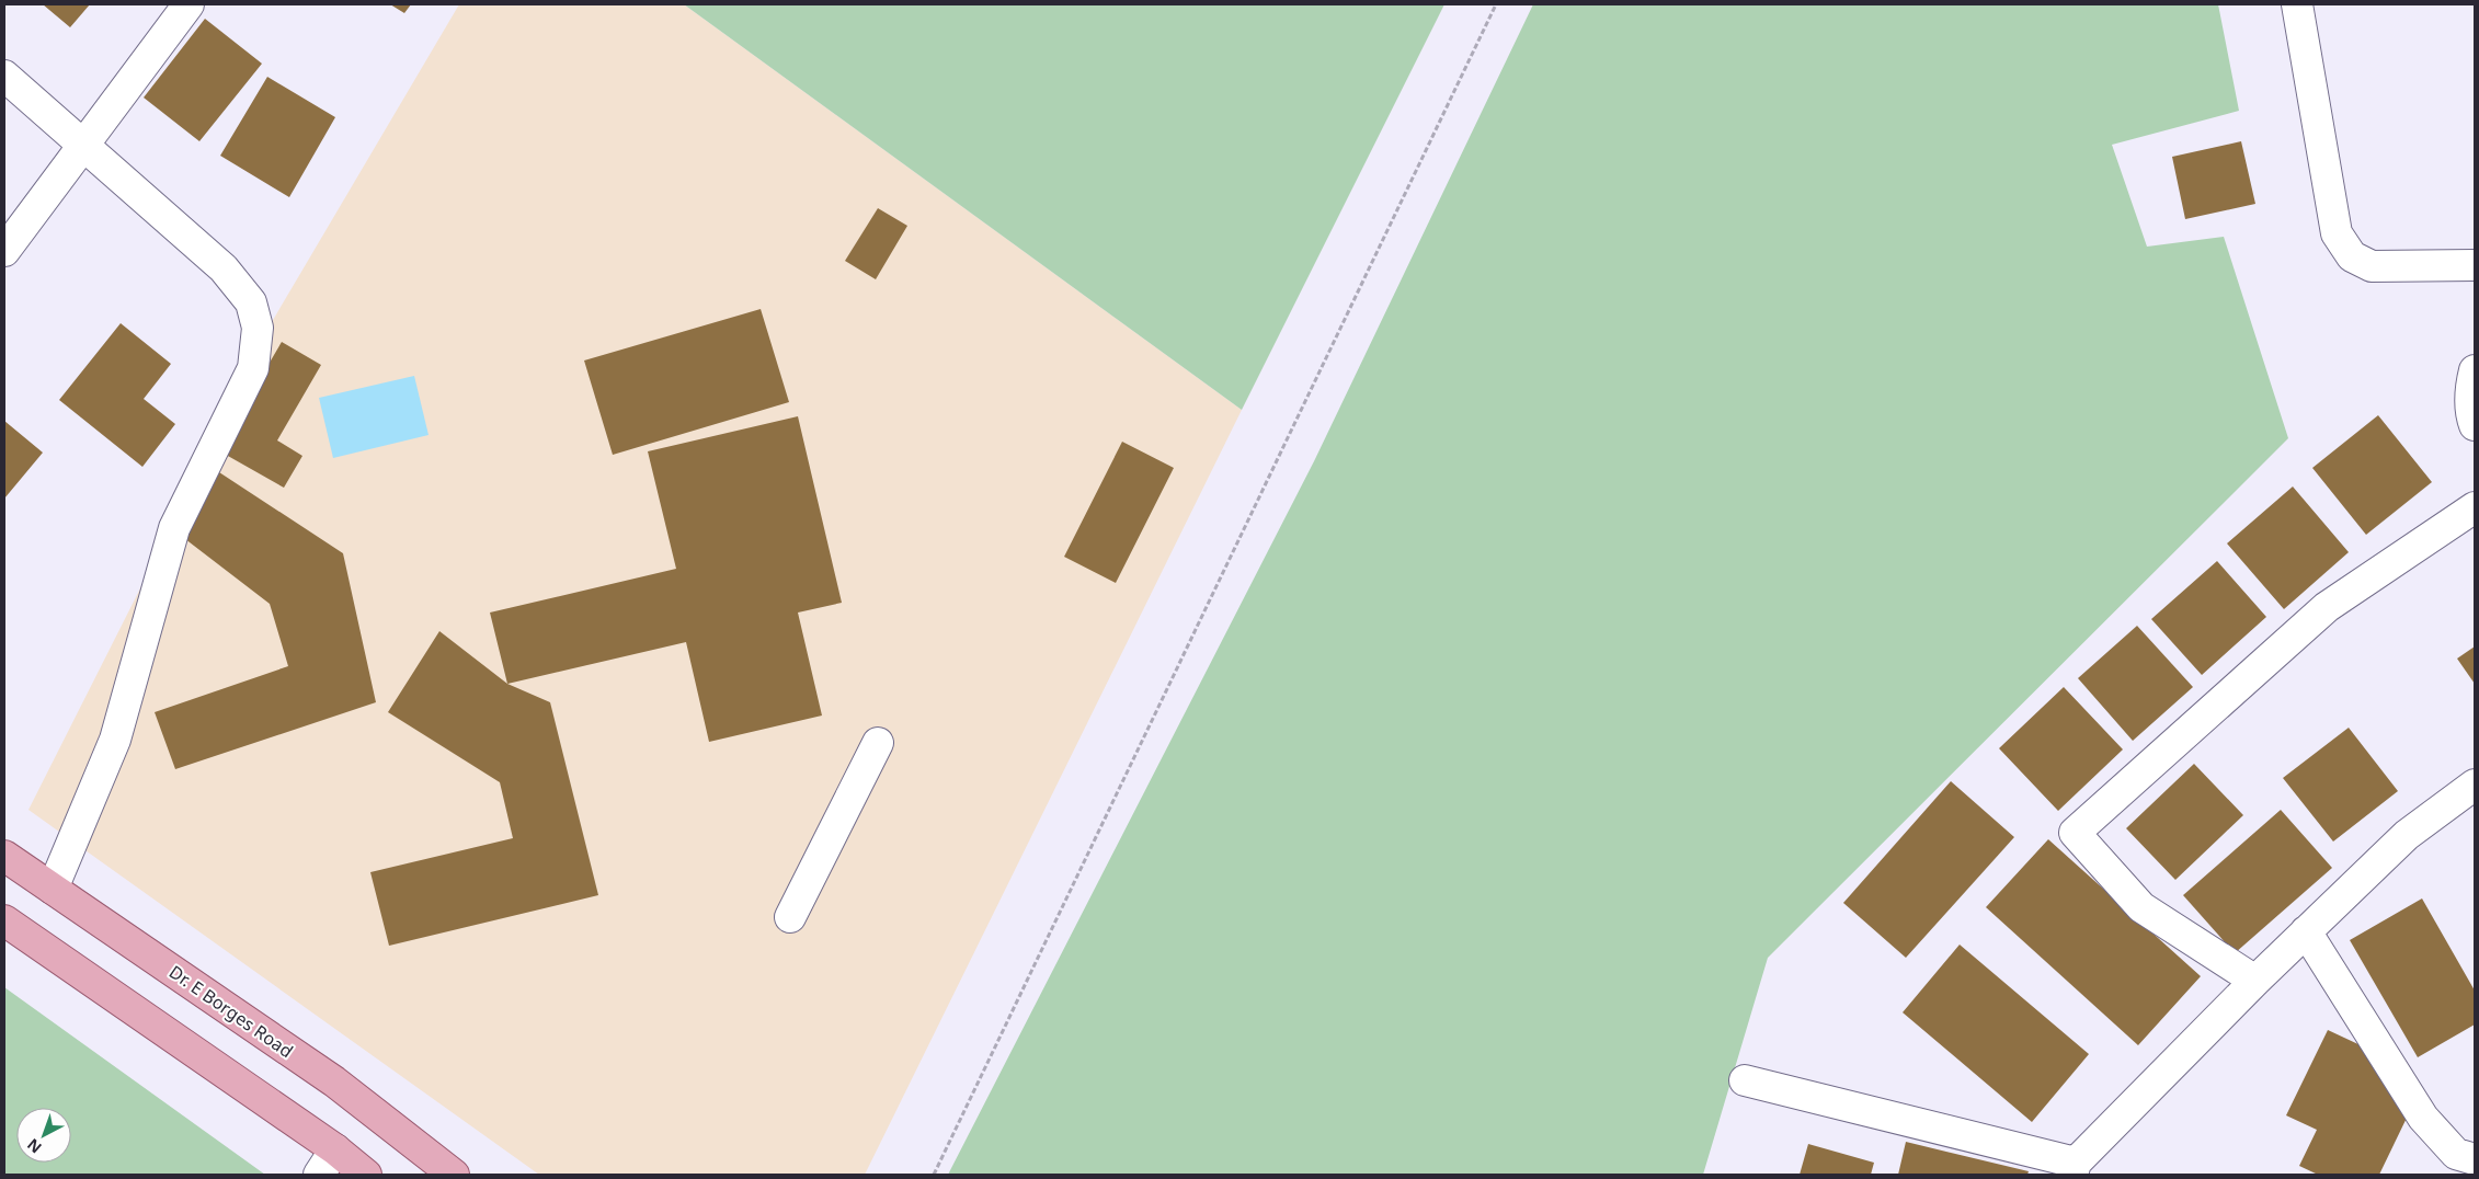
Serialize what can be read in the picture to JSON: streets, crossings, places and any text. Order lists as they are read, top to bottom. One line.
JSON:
{"streets":{"main road":["Dr. E Borges Road"]},"north":"bottom left"}
